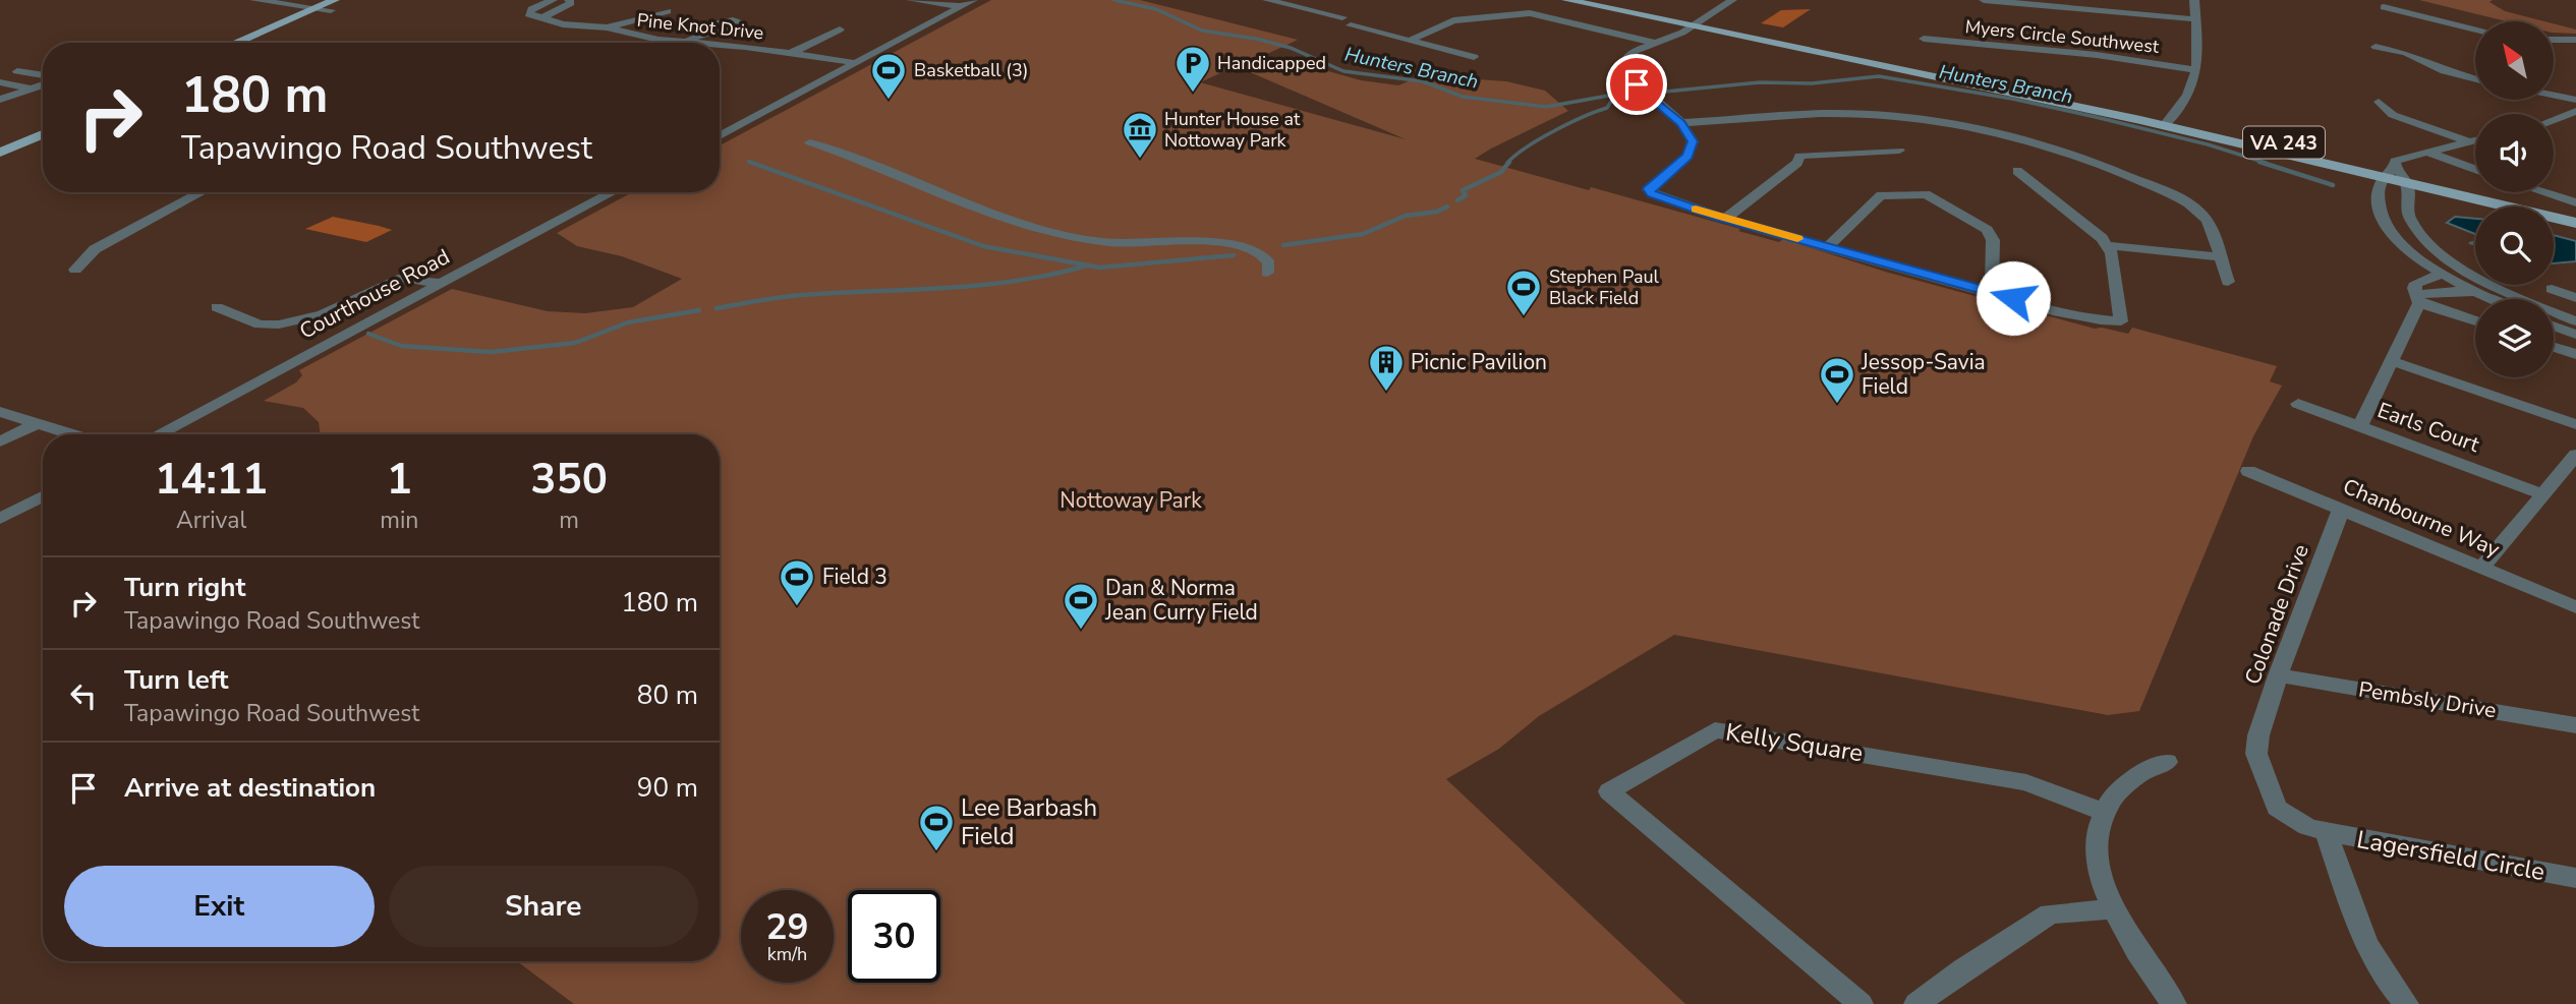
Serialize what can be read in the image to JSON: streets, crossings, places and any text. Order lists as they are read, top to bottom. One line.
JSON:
{"streets":{"main road":["VA 243"],"street":["Pine Knot Drive","Myers Circle Southwest","Courthouse Road","Earls Court","Chanbourne Way","Colonade Drive","Pembsly Drive","Kelly Square","Lagersfield Circle"]},"crossings":[["Chanbourne Way","Colonade Drive"],["Colonade Drive","Pembsly Drive"],["Colonade Drive","Lagersfield Circle"]],"water":["Hunters Branch"],"parks":["Nottoway Park"],"places":{"parking":["Handicapped"],"sports":["Basketball (3)","Stephen Paul Black Field","Jessop-Savia Field","Field 3","Dan & Norma Jean Curry Field","Lee Barbash Field"],"museum":["Hunter House at Nottoway Park"],"building":["Picnic Pavilion"]},"north":"top left","page":{"turn":["180 m","Tapawingo Road Southwest"],"eta":["14:11","Arrival","1","min","350","m"],"list":[{"name":"Turn right","note":"Tapawingo Road Southwest","value":"180 m"},{"name":"Turn left","note":"Tapawingo Road Southwest","value":"80 m"},{"name":"Arrive at destination","value":"90 m"}],"buttons":["Exit","Share"],"speed":"29 km/h","limit":"30"}}
